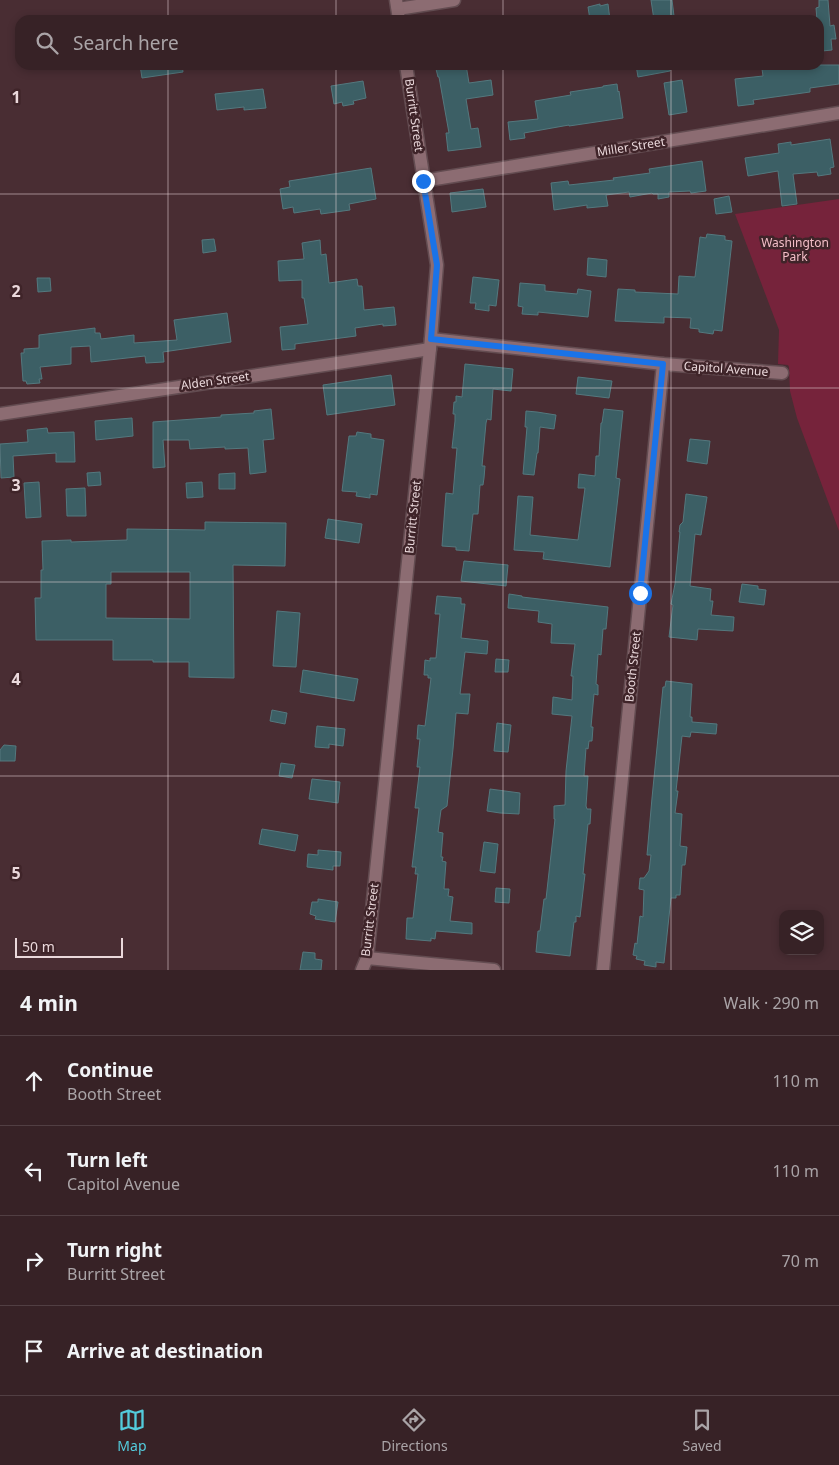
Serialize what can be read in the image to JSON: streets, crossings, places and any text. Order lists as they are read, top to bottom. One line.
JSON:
{"streets":{"street":["Burritt Street","Miller Street","Capitol Avenue","Alden Street","Booth Street"]},"crossings":[["Burritt Street","Miller Street"],["Burritt Street","Capitol Avenue"],["Burritt Street","Alden Street"],["Capitol Avenue","Alden Street"],["Capitol Avenue","Booth Street"]],"parks":["Washington Park"],"scale_bar":"50 m","page":{"search":"Search here","scale":"50 m","heading":["4 min","Walk · 290 m"],"list":[["Continue","Booth Street","110 m"],["Turn left","Capitol Avenue","110 m"],["Turn right","Burritt Street","70 m"],"Arrive at destination"],"nav":["Map","Directions","Saved"]},"grid":{"rows":["1","2","3","4","5"]}}
